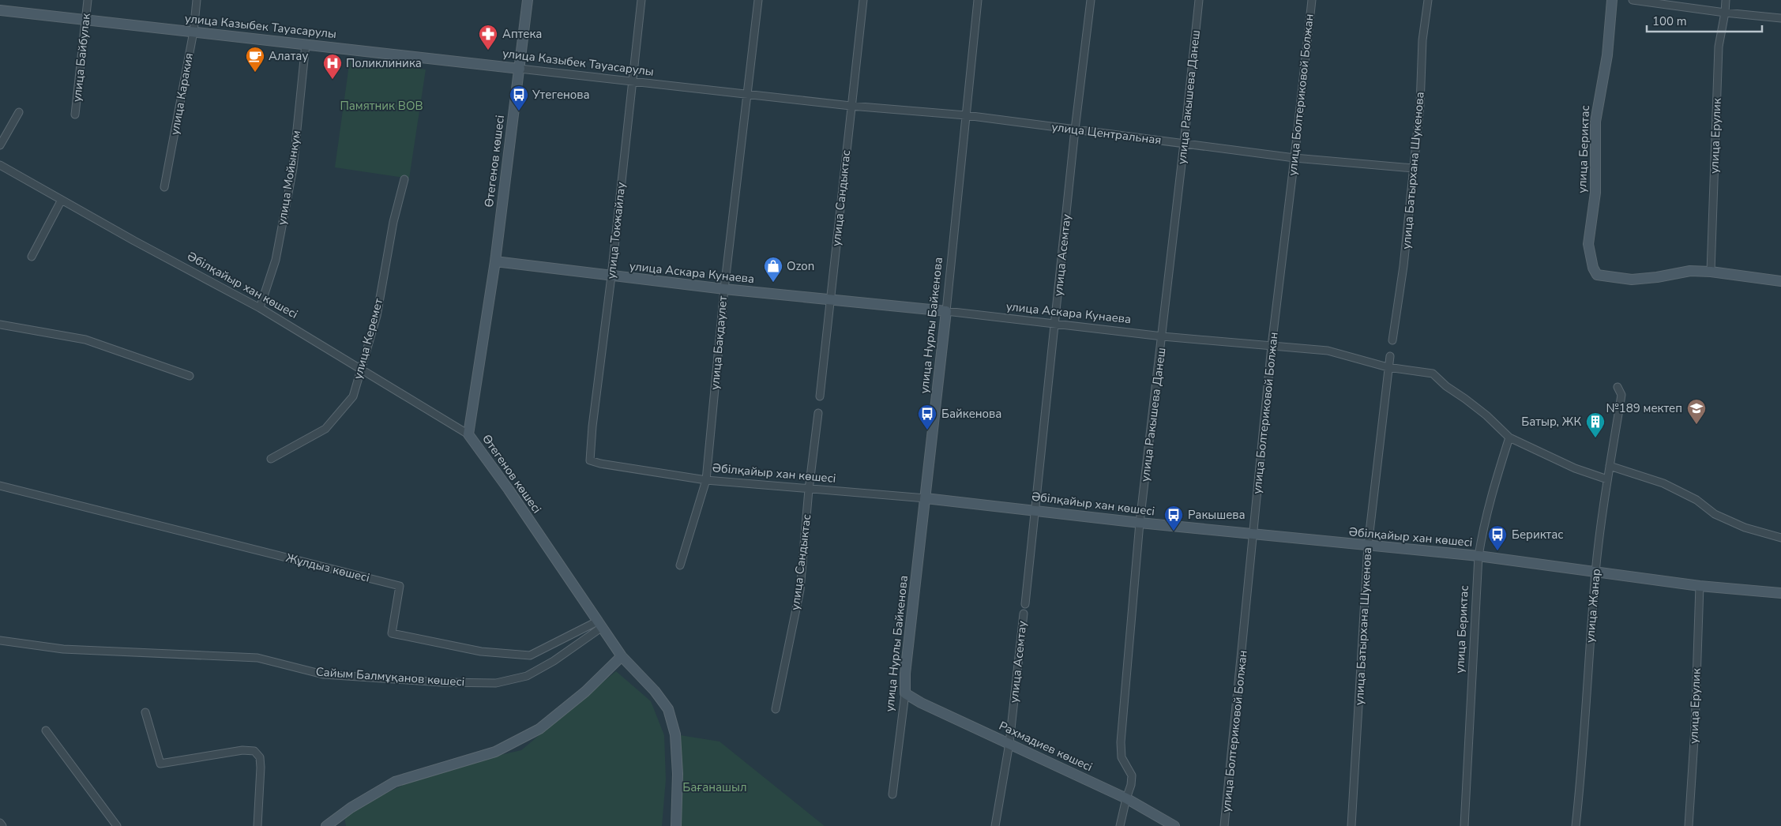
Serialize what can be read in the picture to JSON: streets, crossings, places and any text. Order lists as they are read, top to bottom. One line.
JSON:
{"streets":{"street":["улица Казыбек Тауасарулы","улица Байбулак","улица Каракия","улица Болтериковой Болжан","улица Ракышева Данеш","улица Центральная","улица Ерулик","улица Бериктас","Өтегенов көшесі","улица Батырхана Шукенова","улица Мойынкум","улица Сандыктас","улица Токжайлау","улица Асемтау","улица Аскара Кунаева","Әбілқайыр хан көшесі","улица Нурлы Байкенова","улица Керемет","улица Бакдаулет","Жұлдыз көшесі","улица Жанар","Сайым Балмұқанов көшесі","Рахмадиев көшесі"]},"crossings":[["улица Казыбек Тауасарулы","улица Байбулак"],["улица Казыбек Тауасарулы","улица Каракия"],["улица Казыбек Тауасарулы","улица Центральная"],["улица Казыбек Тауасарулы","Өтегенов көшесі"],["улица Казыбек Тауасарулы","улица Мойынкум"],["улица Казыбек Тауасарулы","улица Сандыктас"],["улица Казыбек Тауасарулы","улица Токжайлау"],["улица Казыбек Тауасарулы","улица Нурлы Байкенова"],["улица Казыбек Тауасарулы","улица Бакдаулет"],["улица Болтериковой Болжан","улица Центральная"],["улица Болтериковой Болжан","улица Аскара Кунаева"],["улица Болтериковой Болжан","Әбілқайыр хан көшесі"],["улица Ракышева Данеш","улица Центральная"],["улица Ракышева Данеш","улица Аскара Кунаева"],["улица Ракышева Данеш","Әбілқайыр хан көшесі"],["улица Ракышева Данеш","Рахмадиев көшесі"],["улица Центральная","улица Батырхана Шукенова"],["улица Центральная","улица Асемтау"],["улица Центральная","улица Нурлы Байкенова"],["улица Ерулик","улица Бериктас"],["улица Ерулик","Әбілқайыр хан көшесі"],["улица Бериктас","улица Аскара Кунаева"],["улица Бериктас","Әбілқайыр хан көшесі"],["Өтегенов көшесі","улица Аскара Кунаева"],["Өтегенов көшесі","Әбілқайыр хан көшесі"],["Өтегенов көшесі","Жұлдыз көшесі"],["Өтегенов көшесі","Сайым Балмұқанов көшесі"],["улица Батырхана Шукенова","улица Аскара Кунаева"],["улица Батырхана Шукенова","Әбілқайыр хан көшесі"],["улица Мойынкум","Әбілқайыр хан көшесі"],["улица Сандыктас","улица Аскара Кунаева"],["улица Сандыктас","Әбілқайыр хан көшесі"],["улица Токжайлау","улица Аскара Кунаева"],["улица Токжайлау","Әбілқайыр хан көшесі"],["улица Асемтау","улица Аскара Кунаева"],["улица Асемтау","Әбілқайыр хан көшесі"],["улица Асемтау","Рахмадиев көшесі"],["улица Аскара Кунаева","улица Нурлы Байкенова"],["улица Аскара Кунаева","улица Бакдаулет"],["улица Аскара Кунаева","улица Жанар"],["Әбілқайыр хан көшесі","улица Нурлы Байкенова"],["Әбілқайыр хан көшесі","улица Керемет"],["Әбілқайыр хан көшесі","улица Бакдаулет"],["Әбілқайыр хан көшесі","улица Жанар"],["улица Нурлы Байкенова","Рахмадиев көшесі"],["Жұлдыз көшесі","Сайым Балмұқанов көшесі"]],"parks":["Памятник ВОВ","Бағанашыл"],"places":{"pharmacy":["Аптека"],"cafe":["Алатау"],"hospital":["Поликлиника"],"bus stop":["Утегенова","Байкенова","Ракышева","Бериктас"],"shop":["Ozon"],"school or university":["№189 мектеп"],"building":["Батыр, ЖК"]},"scale_bar":"100 m"}
